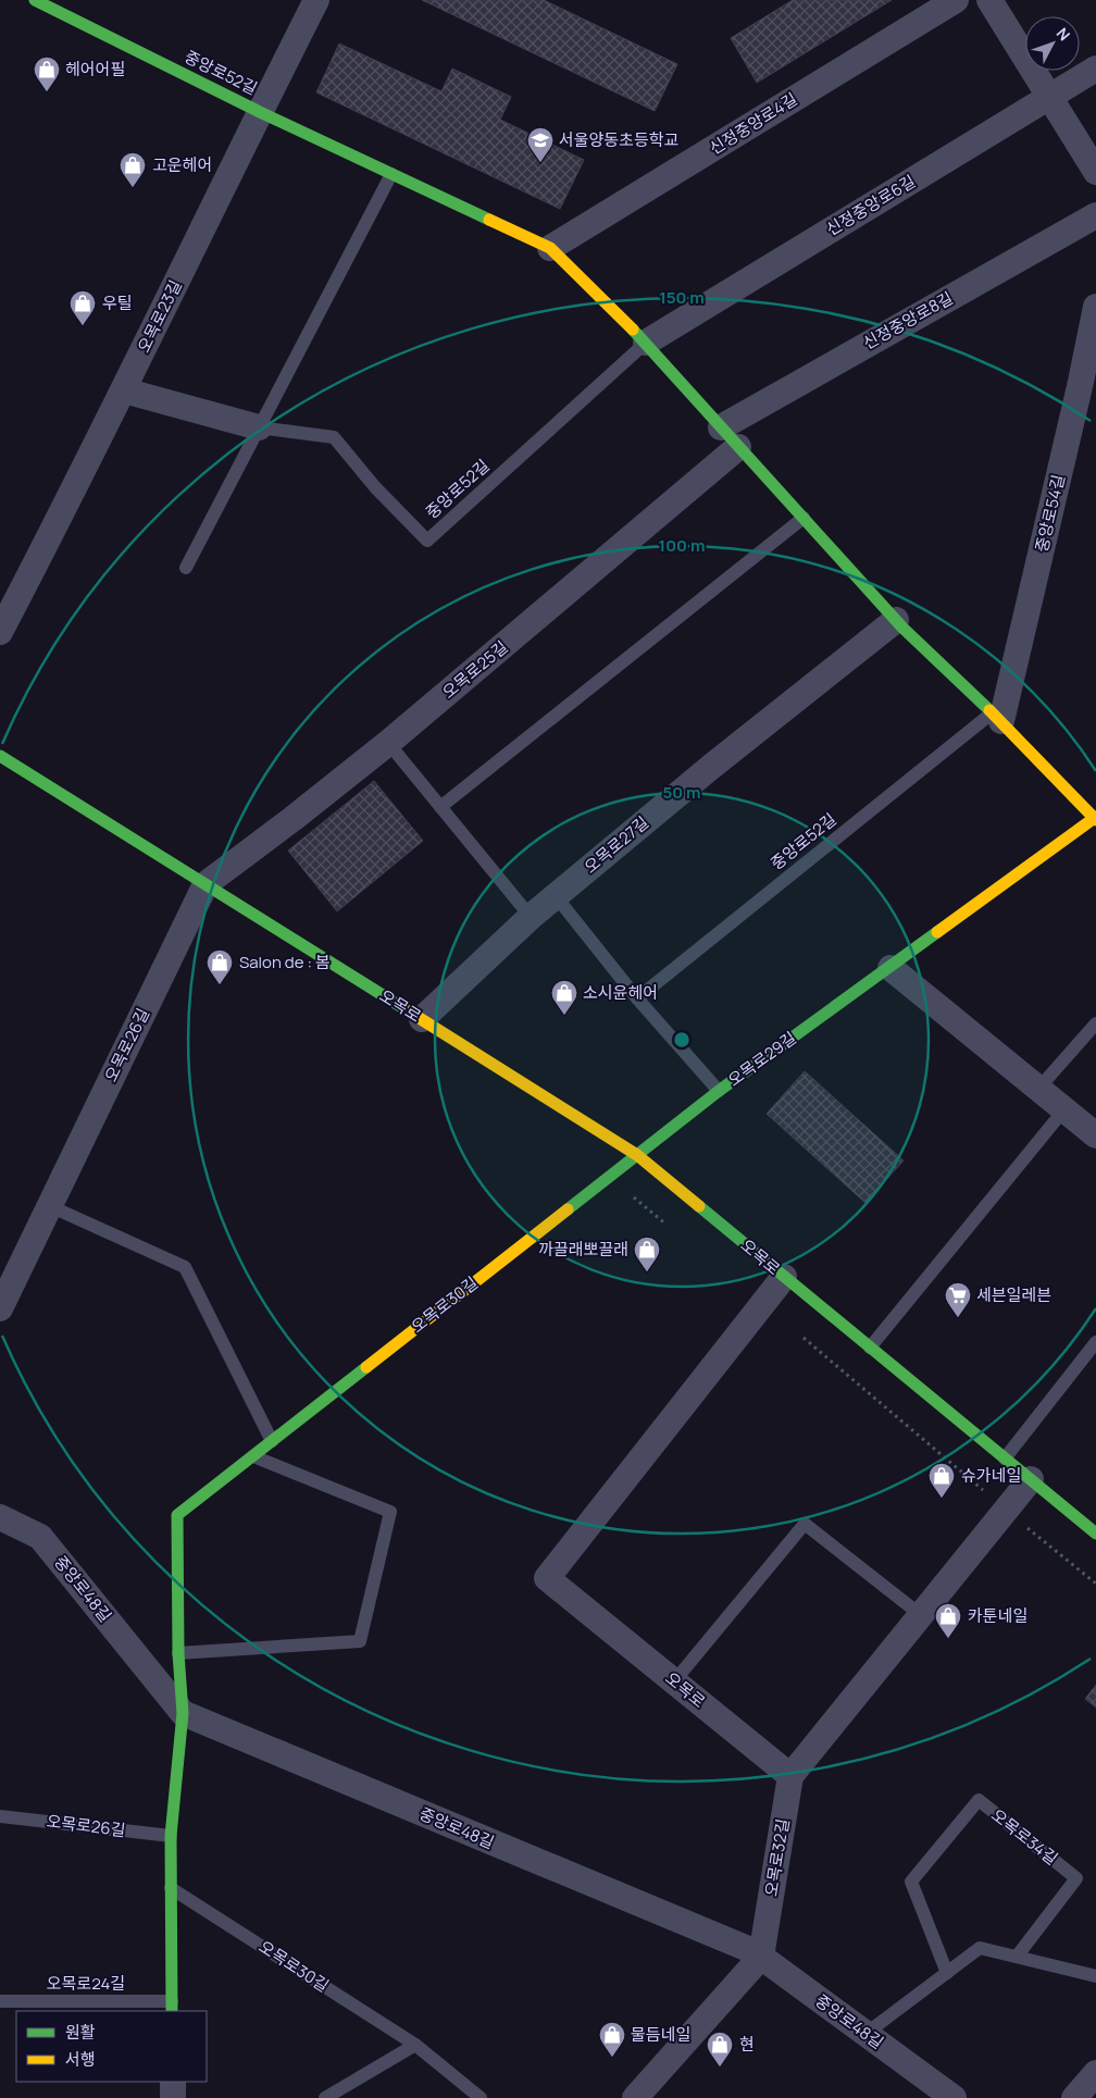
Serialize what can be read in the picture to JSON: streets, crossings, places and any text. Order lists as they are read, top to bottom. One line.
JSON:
{"streets":{"street":["중앙로52길","신정중앙로4길","신정중앙로6길","오목로23길","신정중앙로8길","중앙로54길","오목로25길","오목로27길","오목로","오목로26길","오목로29길","오목로30길","중앙로48길","오목로32길"],"lane":["오목로34길","오목로24길"]},"crossings":[["중앙로52길","신정중앙로4길"],["중앙로52길","신정중앙로6길"],["중앙로52길","오목로23길"],["중앙로52길","신정중앙로8길"],["중앙로52길","중앙로54길"],["중앙로52길","오목로25길"],["중앙로52길","오목로27길"],["중앙로52길","오목로29길"],["오목로25길","오목로"],["오목로25길","오목로26길"],["오목로27길","오목로"],["오목로","오목로26길"],["오목로","오목로29길"],["오목로","오목로30길"],["오목로","오목로32길"],["오목로26길","오목로30길"],["오목로29길","오목로30길"],["오목로30길","중앙로48길"],["오목로30길","오목로24길"],["중앙로48길","오목로32길"]],"places":{"shop":["헤어어필","고운헤어","우틸","Salon de : 봄","소시윤헤어","까끌래뽀끌래","슈가네일","카툰네일","물듬네일","현"],"school or university":["서울양동초등학교"],"supermarket":["세븐일레븐"]},"legend":["원활","서행"],"north":"top right","rings":["150 m","100 m","50 m"]}
